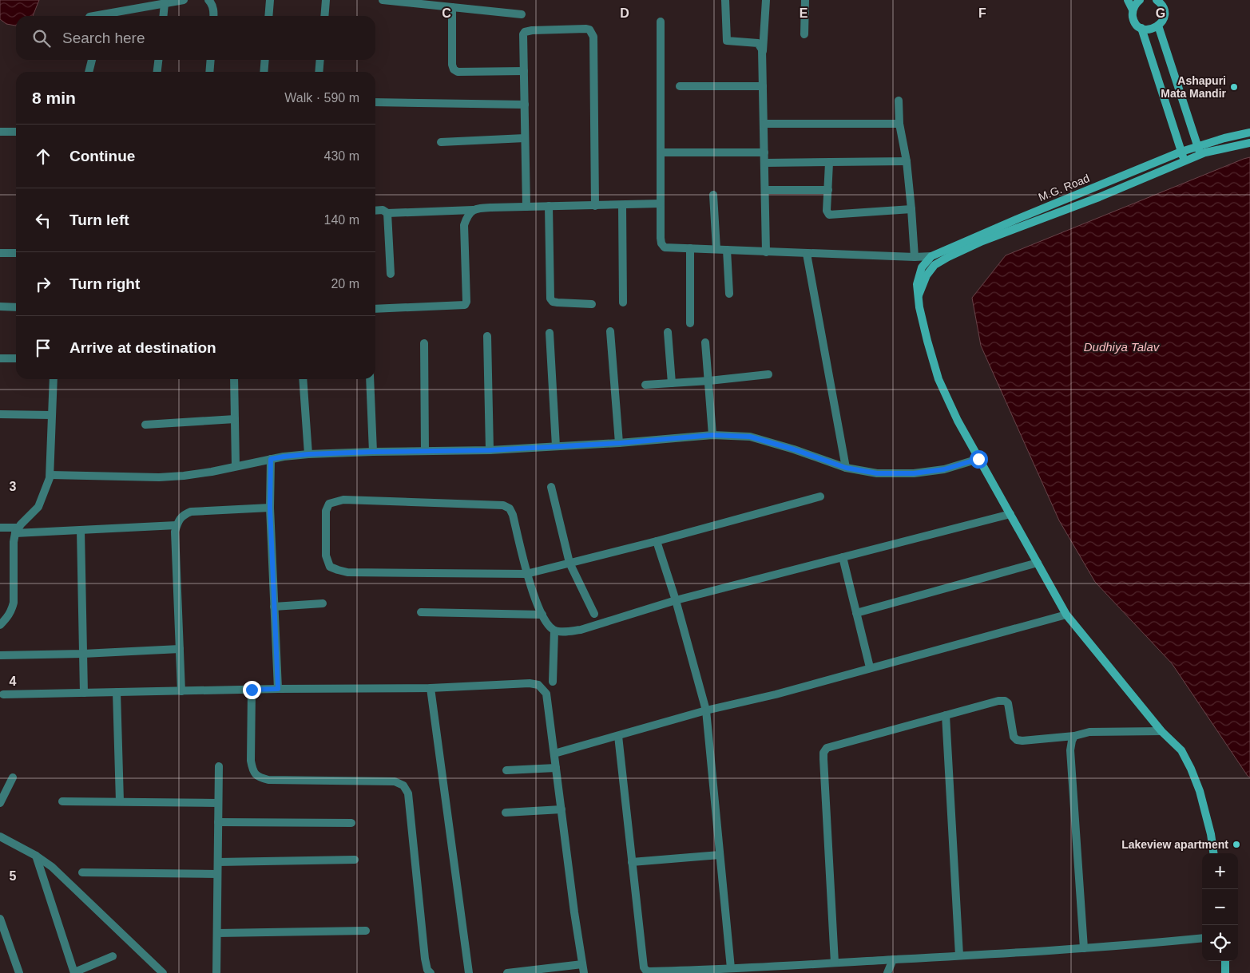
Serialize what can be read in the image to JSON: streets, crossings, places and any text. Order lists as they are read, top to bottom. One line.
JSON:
{"streets":{"main road":["M.G. Road"]},"water":["Dudhiya Talav"],"places":["Ashapuri Mata Mandir","Lakeview apartment"],"page":{"search":"Search here","heading":["8 min","Walk · 590 m"],"list":[["Continue","430 m"],["Turn left","140 m"],["Turn right","20 m"],"Arrive at destination"],"map_buttons":["+","−"]},"grid":{"columns":["C","D","E","F","G"],"rows":["3","4","5"]}}
